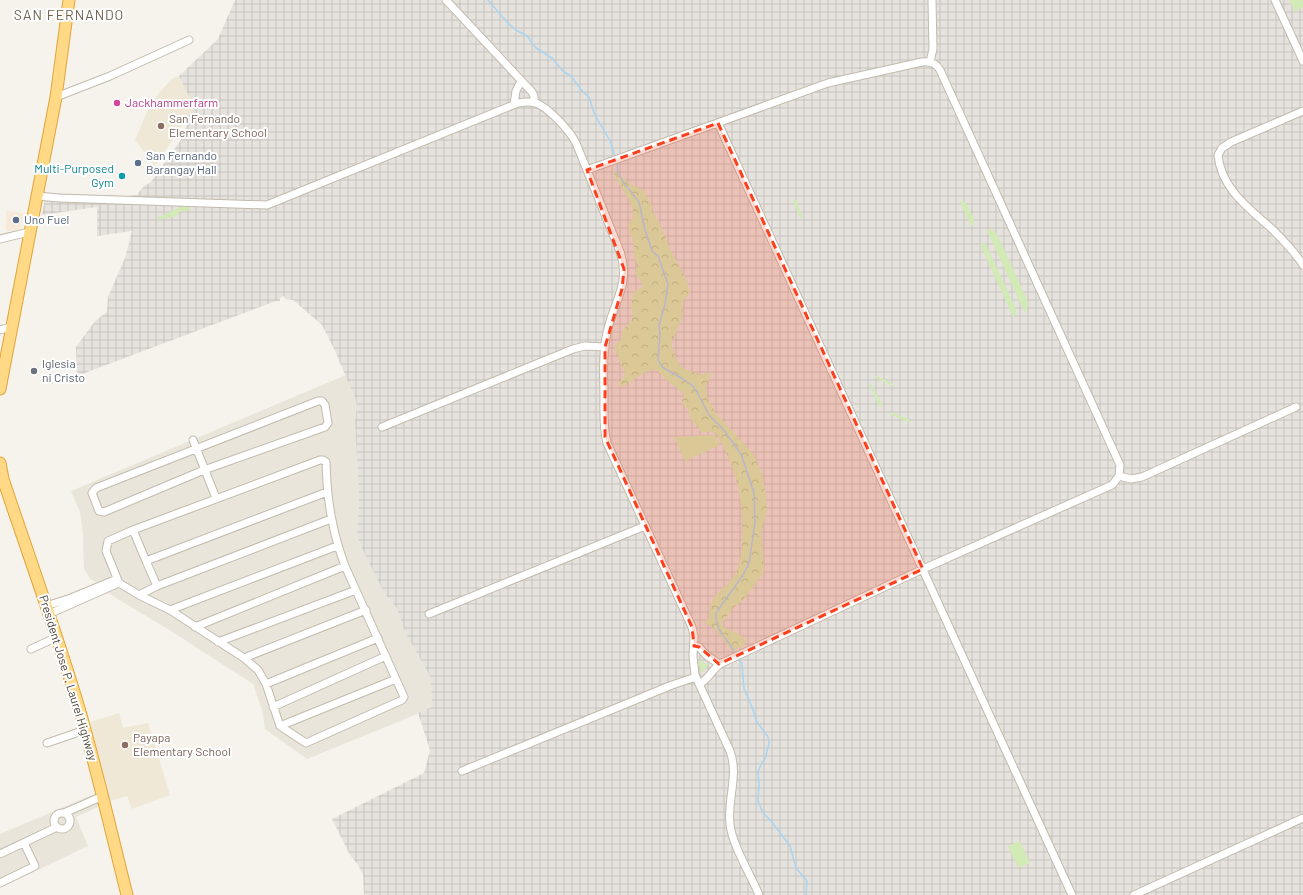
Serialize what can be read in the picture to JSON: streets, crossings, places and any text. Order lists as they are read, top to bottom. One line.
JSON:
{"streets":{"highway":["President Jose P. Laurel Highway"]},"districts":["SAN FERNANDO"],"places":["Jackhammerfarm","San Fernando Elementary School","San Fernando Barangay Hall","Multi-Purposed Gym","Uno Fuel","Iglesia ni Cristo","Payapa Elementary School"]}
